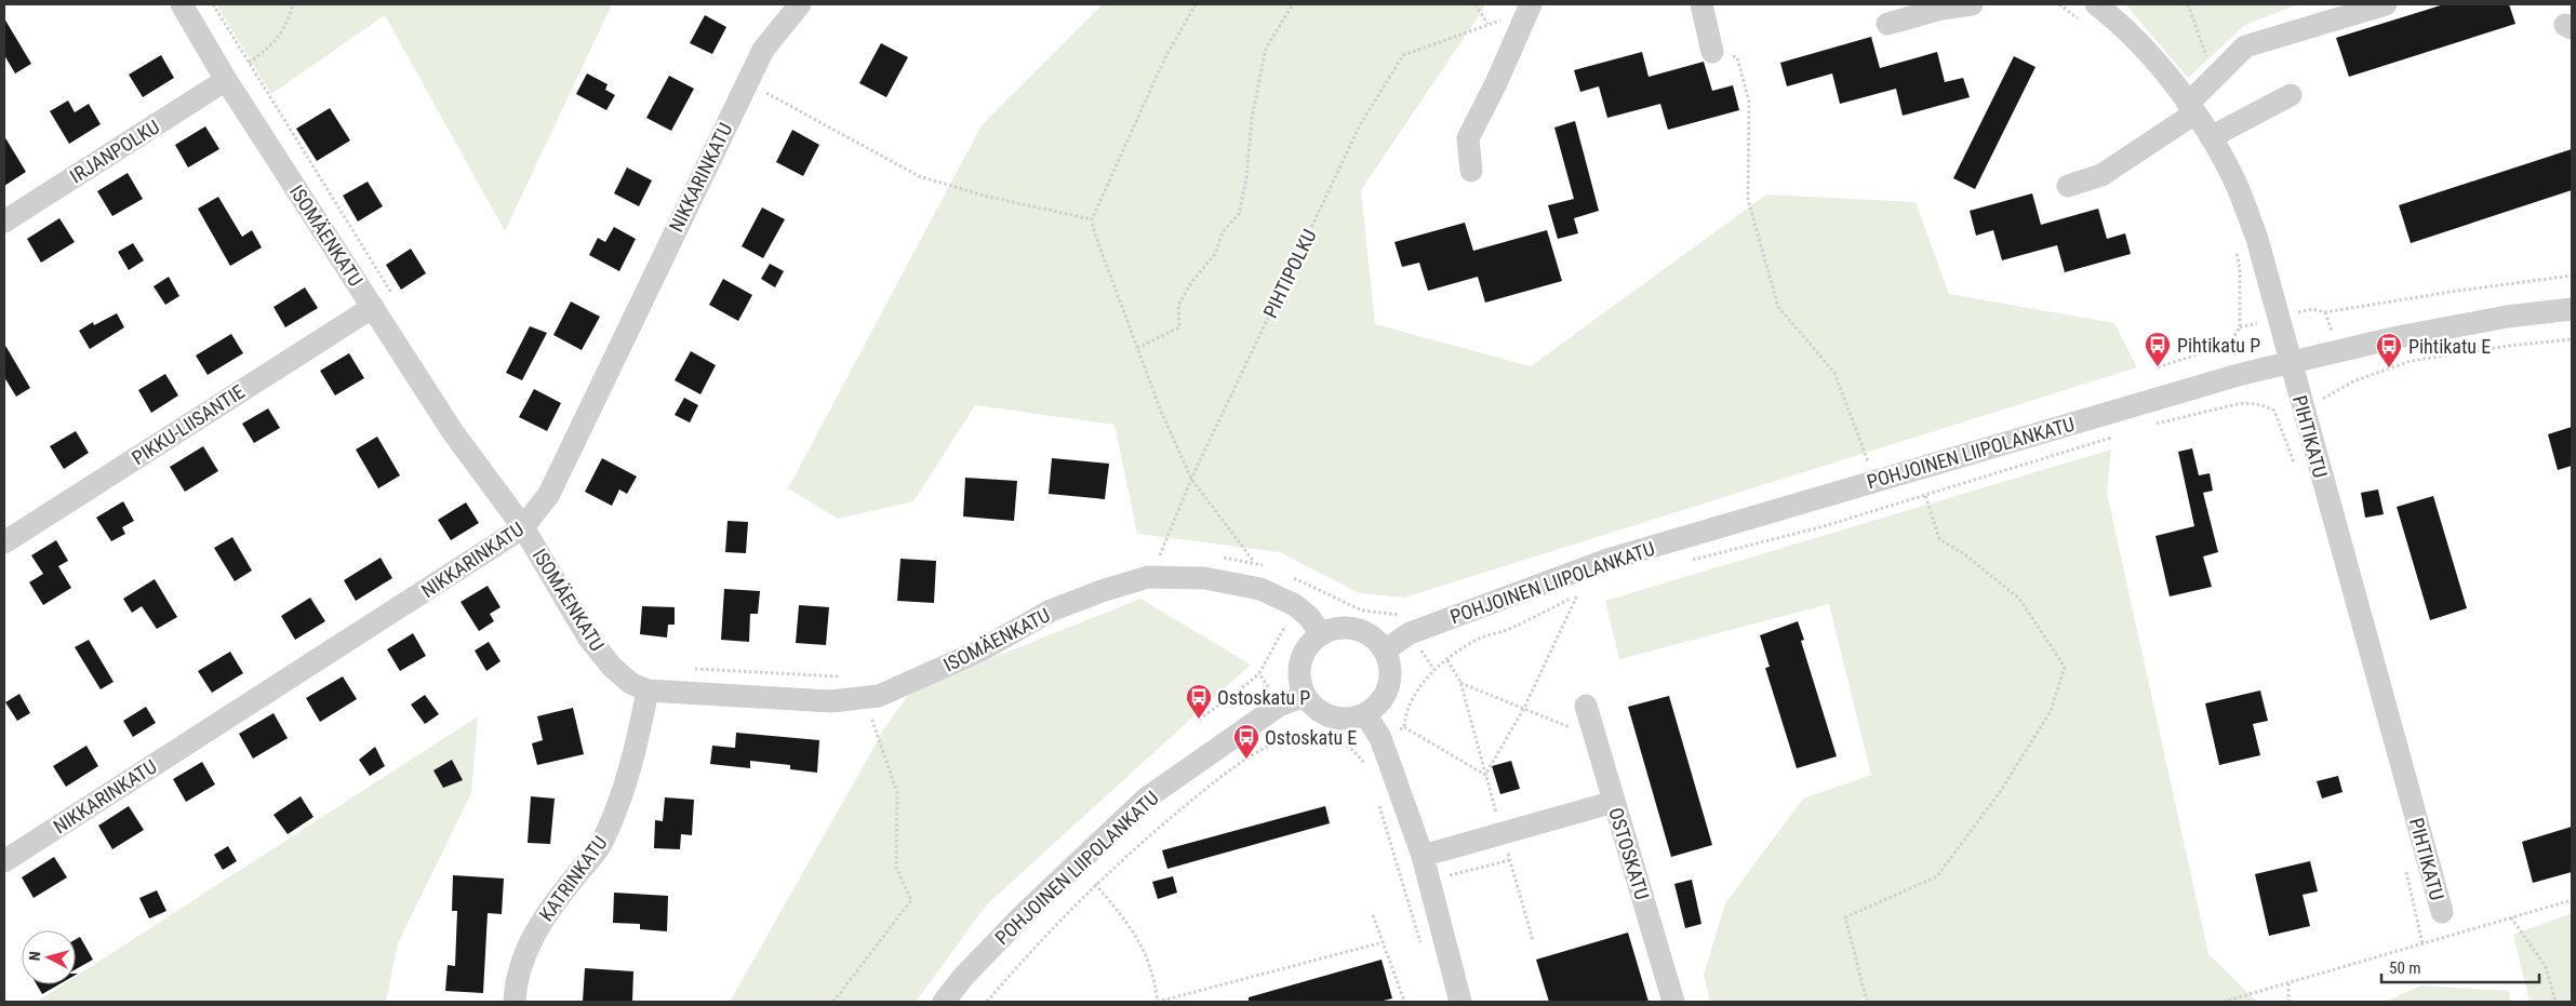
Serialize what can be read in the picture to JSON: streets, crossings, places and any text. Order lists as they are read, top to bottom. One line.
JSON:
{"streets":{"street":["IRJANPOLKU","NIKKARINKATU","ISOMÄENKATU","PIKKU-LIISANTIE","PIHTIKATU","POHJOINEN LIIPOLANKATU","OSTOSKATU","KATRINKATU"],"path":["PIHTIPOLKU"]},"crossings":[["IRJANPOLKU","ISOMÄENKATU"],["NIKKARINKATU","ISOMÄENKATU"],["ISOMÄENKATU","PIHTIPOLKU"],["ISOMÄENKATU","PIKKU-LIISANTIE"],["ISOMÄENKATU","POHJOINEN LIIPOLANKATU"],["ISOMÄENKATU","KATRINKATU"],["PIHTIKATU","POHJOINEN LIIPOLANKATU"]],"places":{"bus stop":["Pihtikatu P","Pihtikatu E","Ostoskatu P","Ostoskatu E"]},"scale_bar":"50 m","north":"left"}
